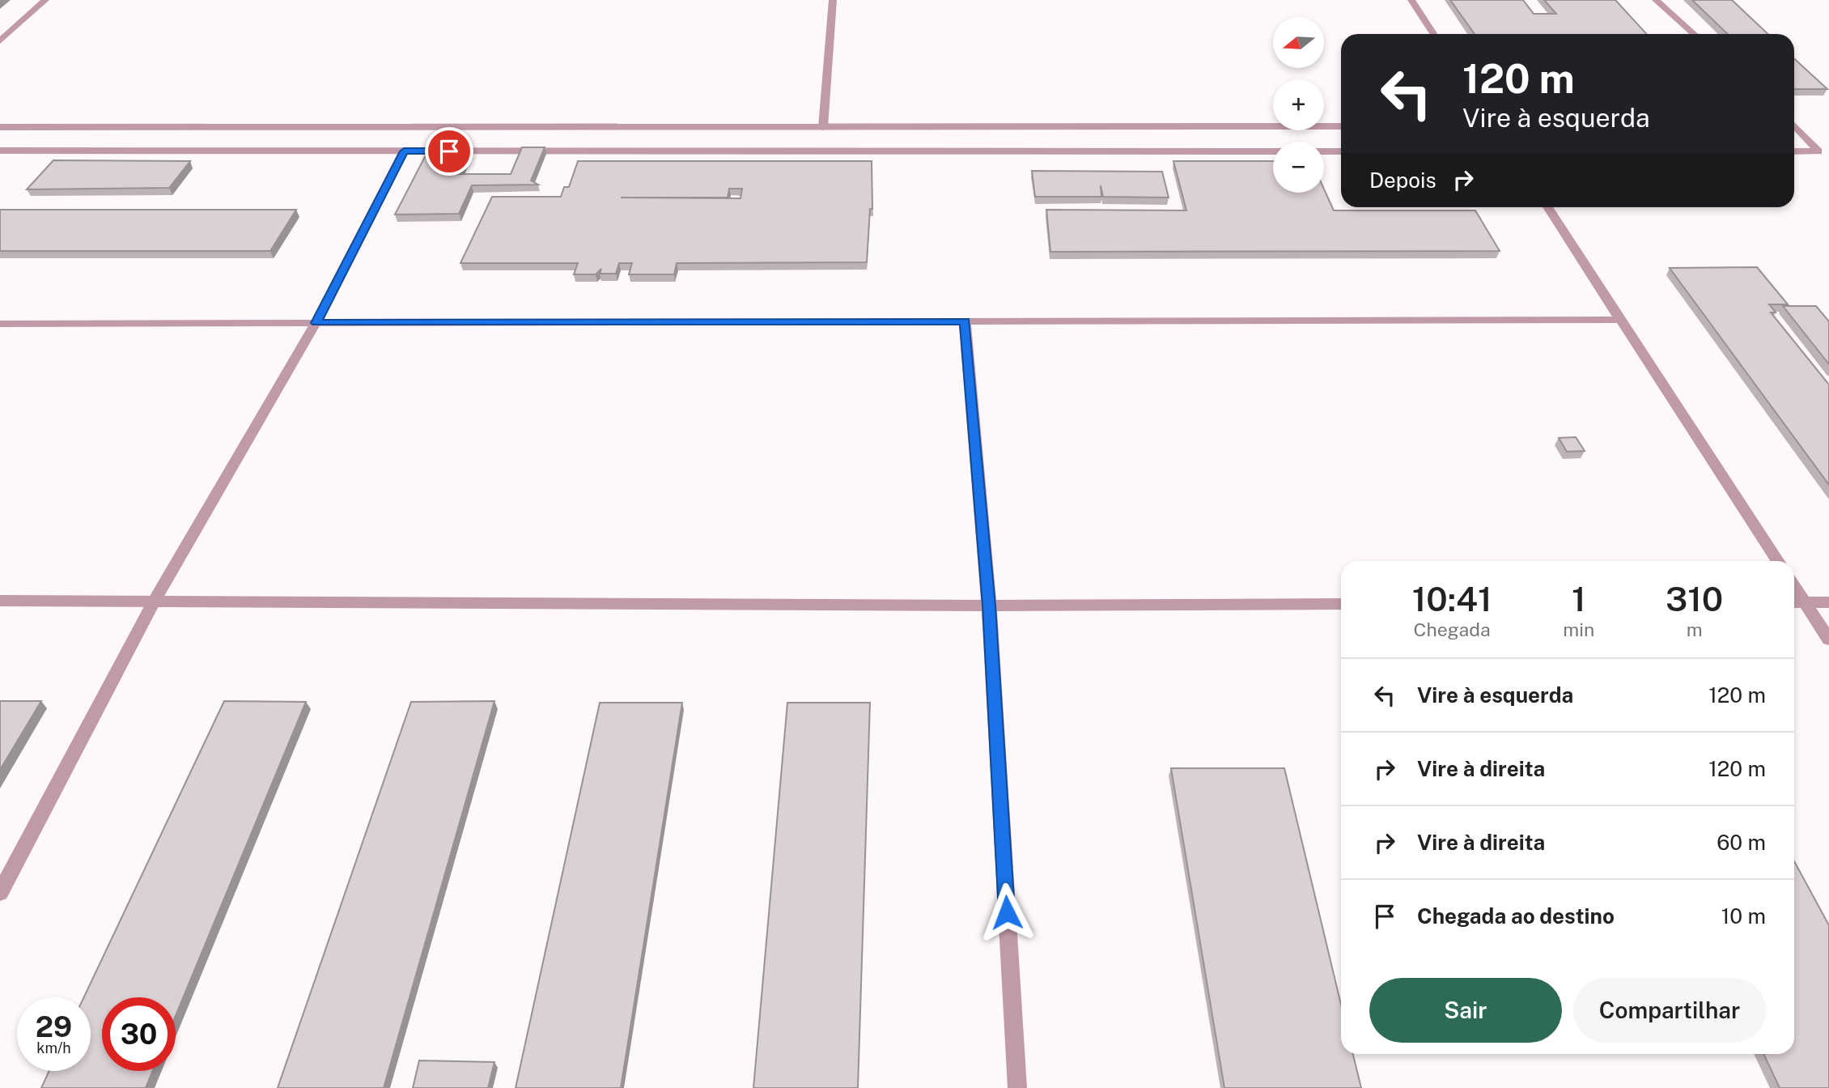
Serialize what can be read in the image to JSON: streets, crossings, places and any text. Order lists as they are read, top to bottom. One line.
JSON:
{"north":"left","page":{"map_buttons":["+","−"],"turn":["120 m","Vire à esquerda"],"then":"Depois","eta":["10:41","Chegada","1","min","310","m"],"list":[{"name":"Vire à esquerda","value":"120 m"},{"name":"Vire à direita","value":"120 m"},{"name":"Vire à direita","value":"60 m"},{"name":"Chegada ao destino","value":"10 m"}],"buttons":["Sair","Compartilhar"],"speed":"29 km/h","limit":"30"}}
